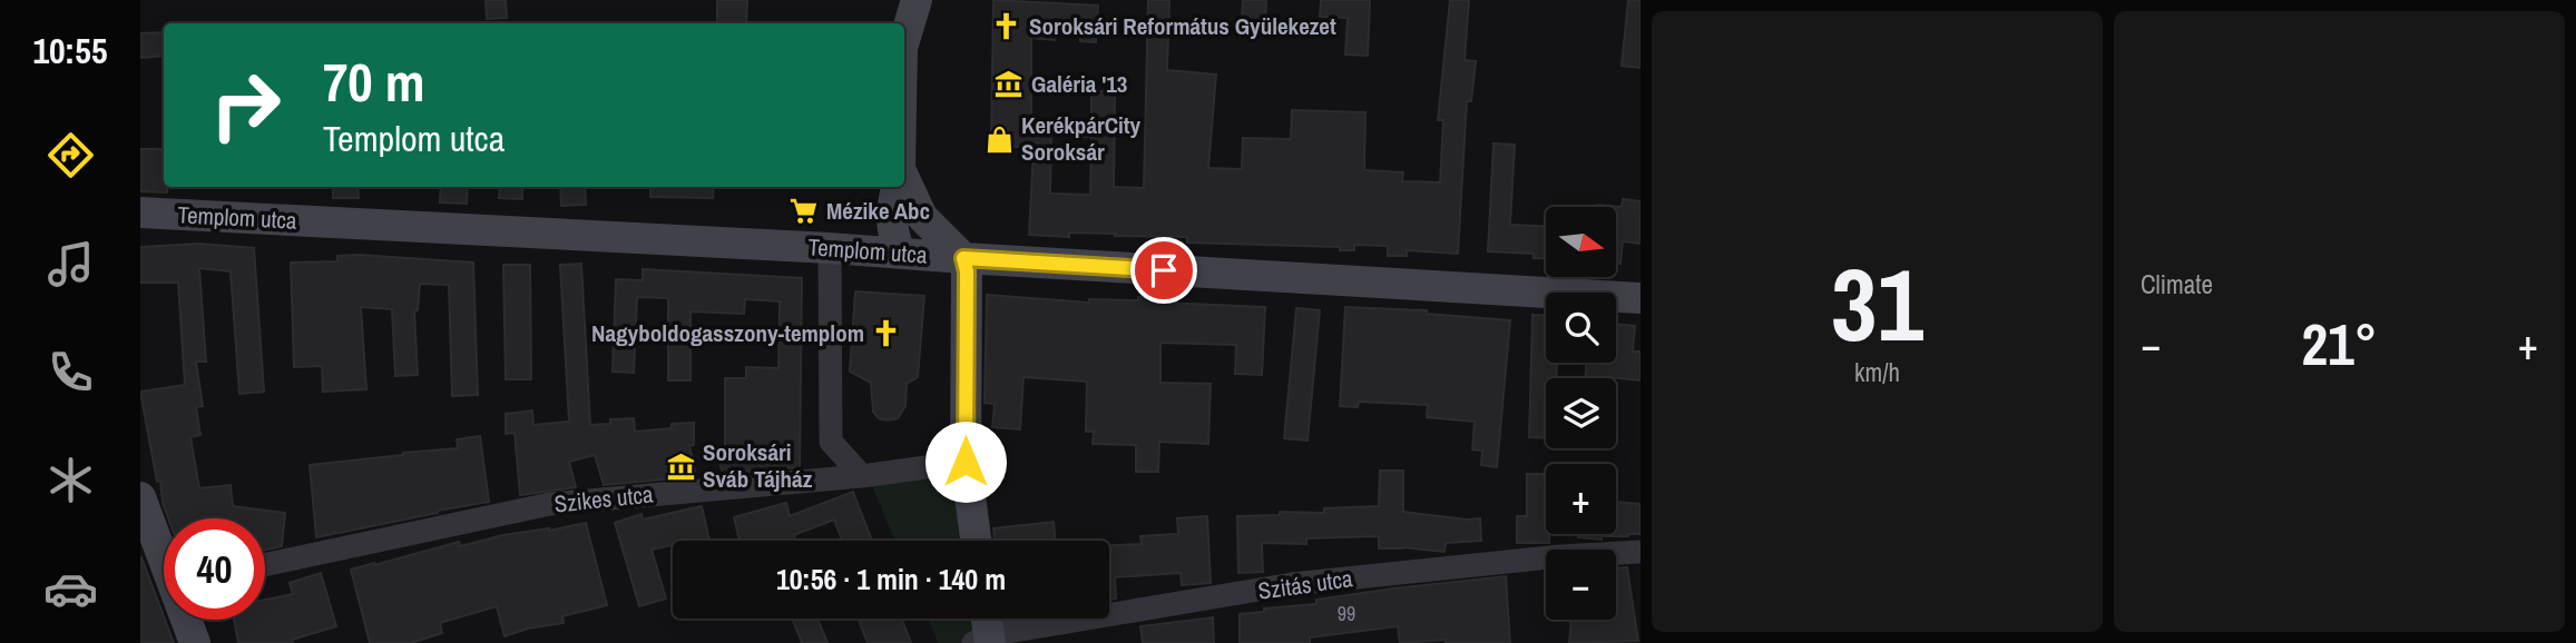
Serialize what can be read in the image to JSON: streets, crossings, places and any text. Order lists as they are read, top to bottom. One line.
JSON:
{"streets":{"street":["Templom utca","Szikes utca","Szitás utca"]},"places":{"church":["Soroksári Református Gyülekezet","Nagyboldogasszony-templom"],"museum":["Galéria '13","Soroksári Sváb Tájház"],"shop":["KerékpárCity Soroksár"],"supermarket":["Mézike Abc"]},"house_numbers":["99"],"north":"right","page":{"tabs":"10:55","tile":[["31","km/h"],"Climate"],"turn":["70 m","Templom utca"],"map_buttons":["+","−"],"heat":["−","21°","+"],"limit":"40","trip":"10:56 · 1 min · 140 m"}}
